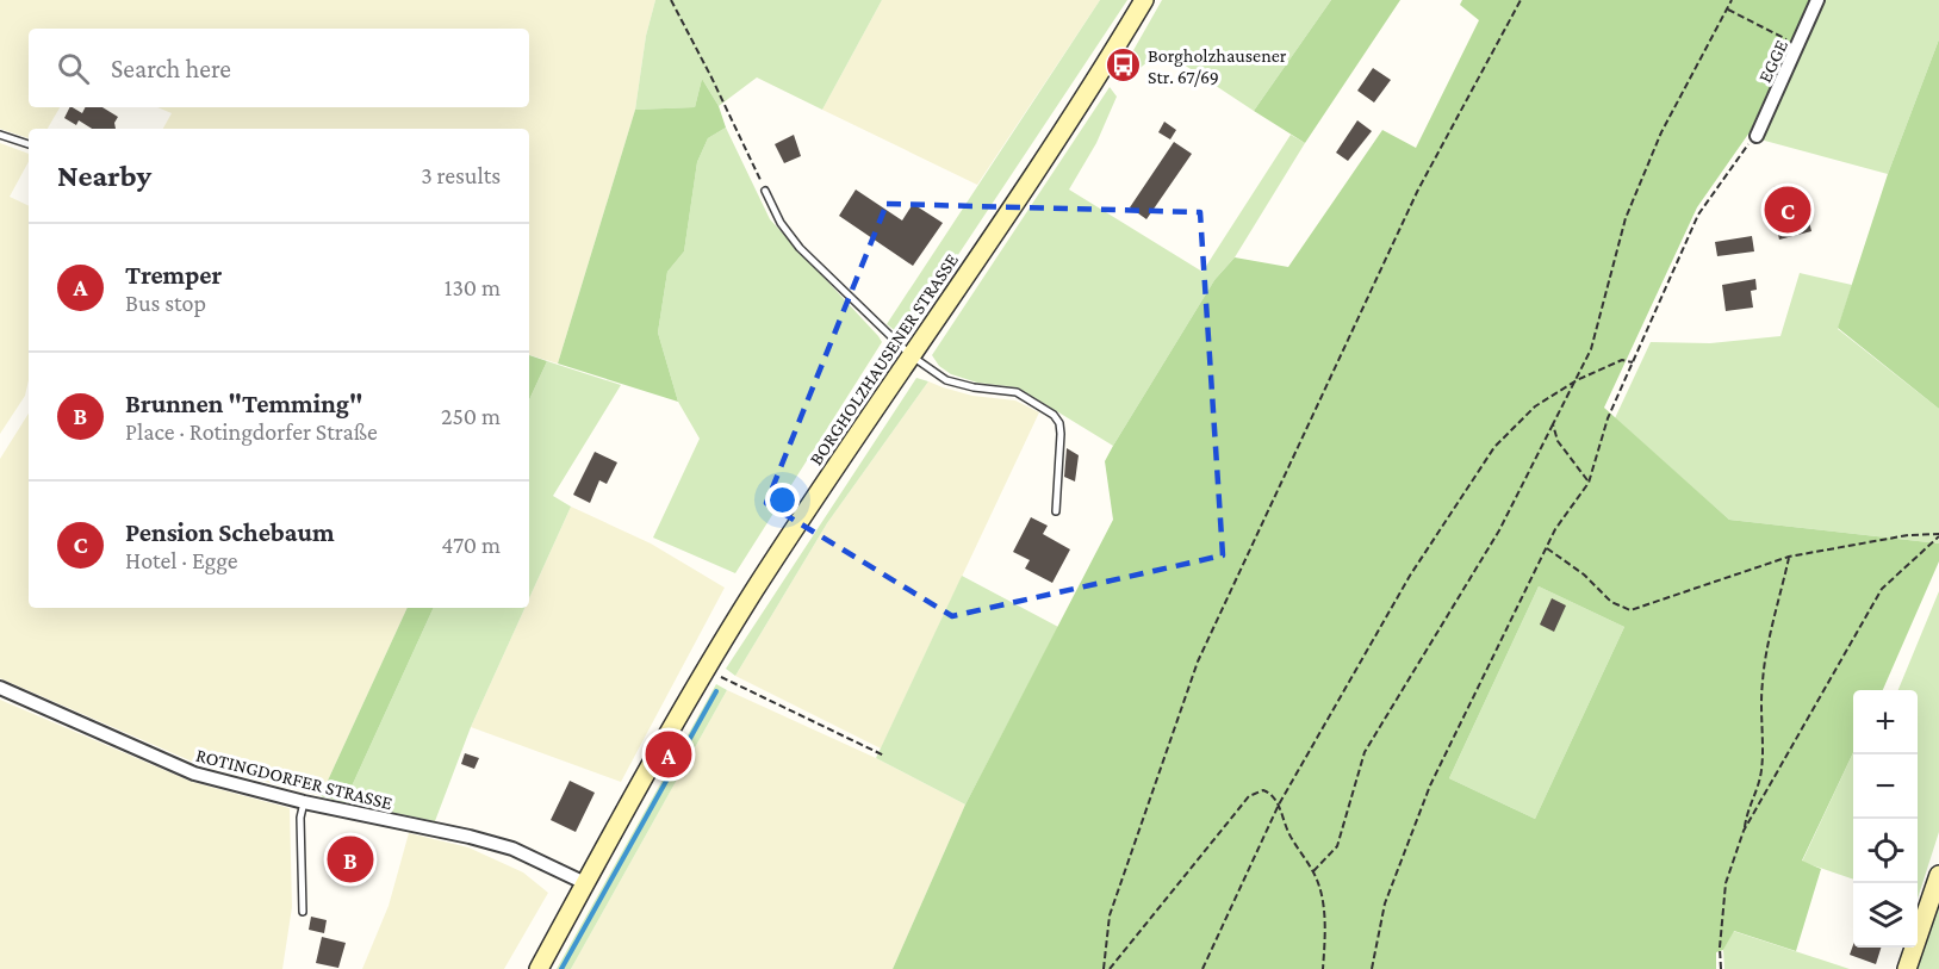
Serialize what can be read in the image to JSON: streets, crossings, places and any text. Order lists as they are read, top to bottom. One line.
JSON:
{"streets":{"main road":["BORGHOLZHAUSENER STRASSE"],"street":["EGGE","ROTINGDORFER STRASSE"]},"crossings":[["BORGHOLZHAUSENER STRASSE","ROTINGDORFER STRASSE"]],"places":{"bus stop":["Borgholzhausener Str. 67/69"]},"page":{"search":"Search here","heading":["Nearby","3 results"],"pins":["C","A","B"],"list":[{"mark":"A","name":"Tremper","note":"Bus stop","value":"130 m"},{"mark":"B","name":"Brunnen \"Temming\"","note":"Place · Rotingdorfer Straße","value":"250 m"},{"mark":"C","name":"Pension Schebaum","note":"Hotel · Egge","value":"470 m"}],"map_buttons":["+","−"]}}
